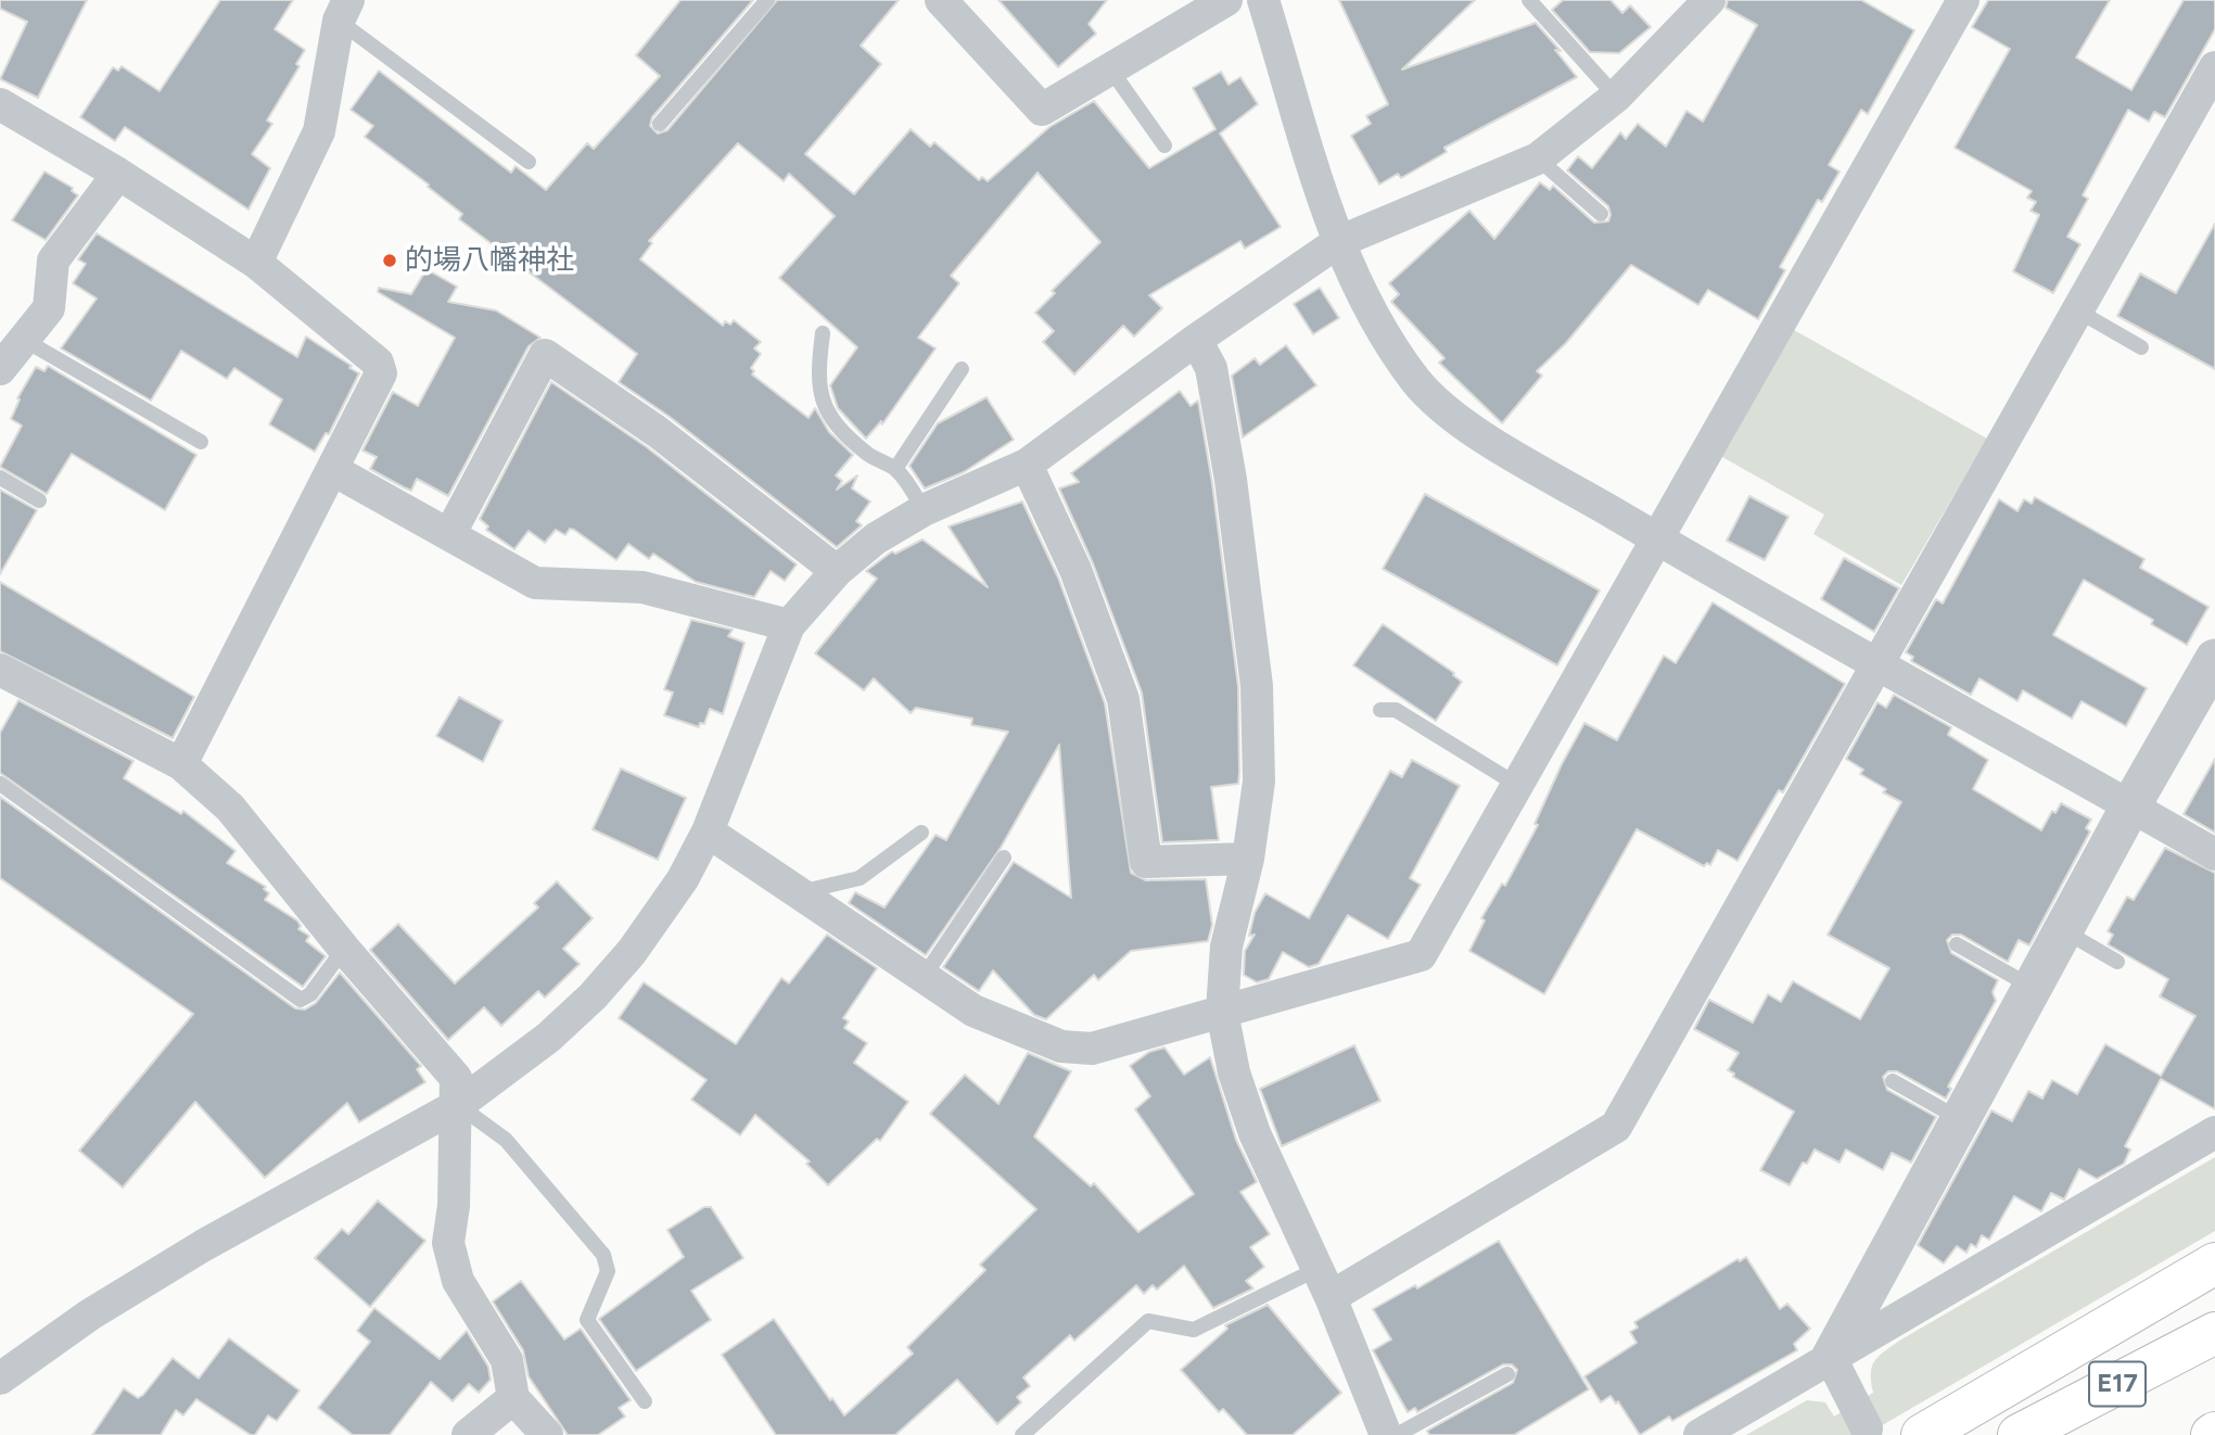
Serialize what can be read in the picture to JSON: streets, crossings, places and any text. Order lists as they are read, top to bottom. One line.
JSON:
{"streets":{"highway":["E17"]},"places":["的場八幡神社"]}
